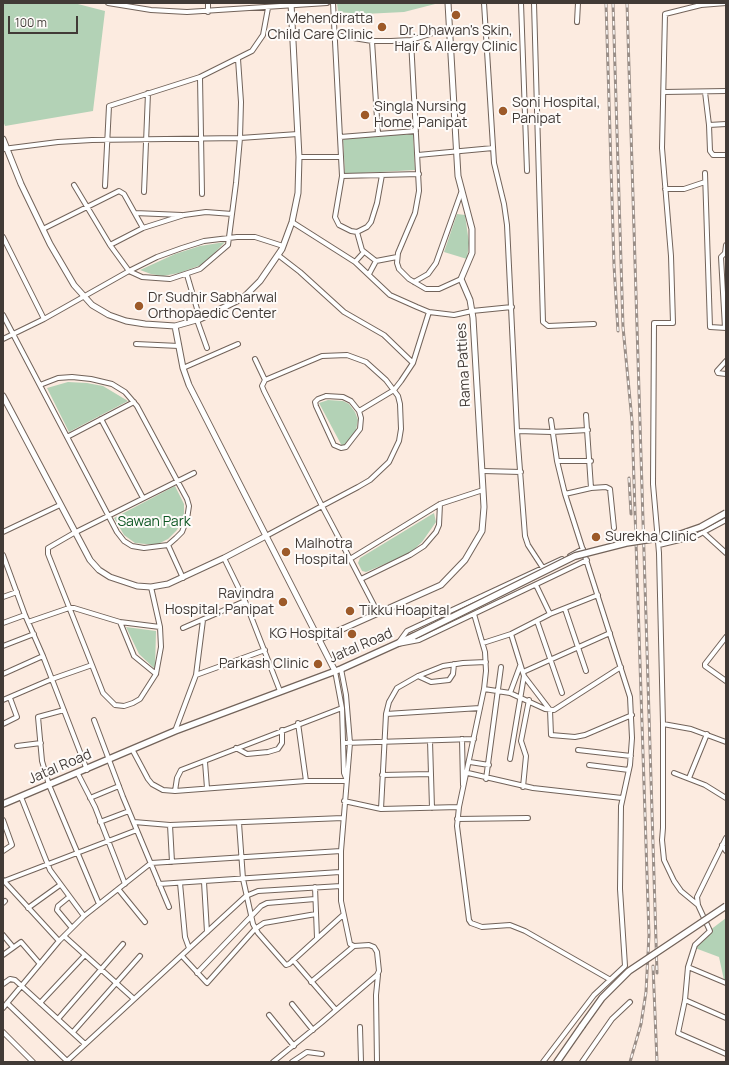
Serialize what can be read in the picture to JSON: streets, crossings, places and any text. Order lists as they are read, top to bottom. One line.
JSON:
{"streets":{"main road":["Jatal Road"],"street":["Rama Patties"]},"parks":["Sawan Park"],"places":["Dr. Dhawan's Skin, Hair & Allergy Clinic","Mehendiratta Child Care Clinic","Soni Hospital, Panipat","Singla Nursing Home, Panipat","Dr Sudhir Sabharwal Orthopaedic Center","Surekha Clinic","Malhotra Hospital","Ravindra Hospital, Panipat","Tikku Hoapital","KG Hospital","Parkash Clinic"],"scale_bar":"100 m"}
